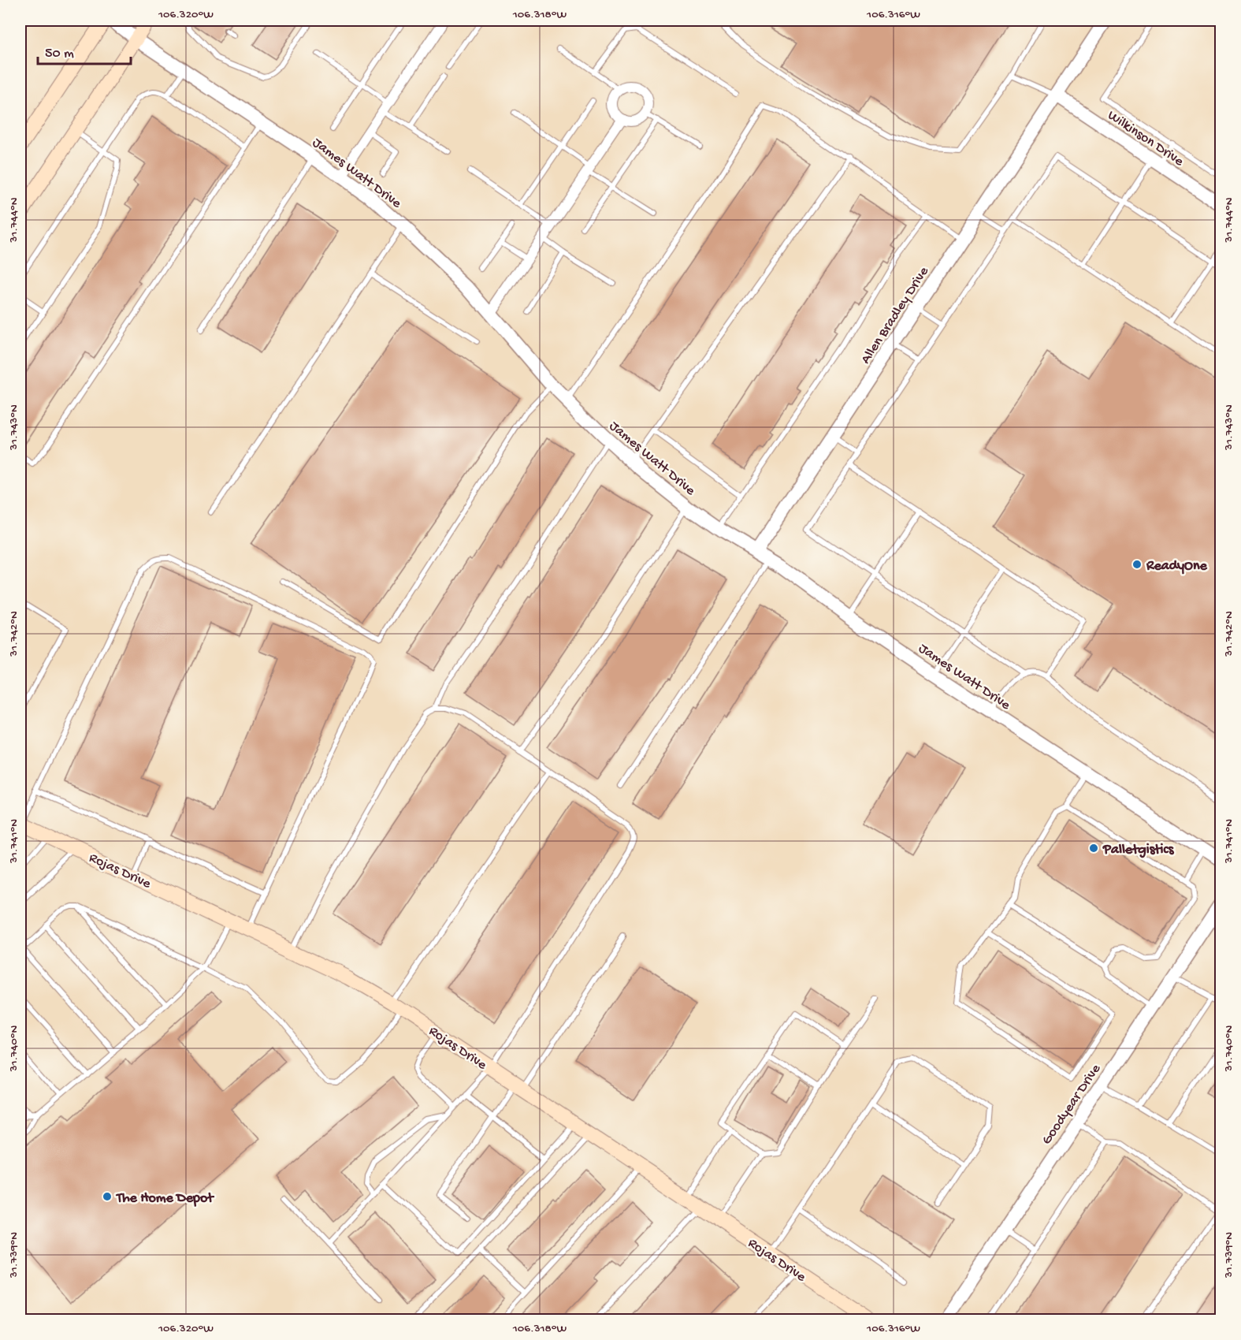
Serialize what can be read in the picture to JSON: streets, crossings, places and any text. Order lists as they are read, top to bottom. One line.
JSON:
{"streets":{"main road":["Rojas Drive"],"street":["Wilkinson Drive","James Watt Drive","Allen Bradley Drive","Goodyear Drive"]},"crossings":[["Wilkinson Drive","Allen Bradley Drive"],["James Watt Drive","Allen Bradley Drive"]],"places":["ReadyOne","Palletgistics","The Home Depot"],"scale_bar":"50 m","coordinates":["106.320°W","106.318°W","106.316°W","31.744°N","31.743°N","31.742°N","31.741°N","31.740°N","31.739°N"]}
